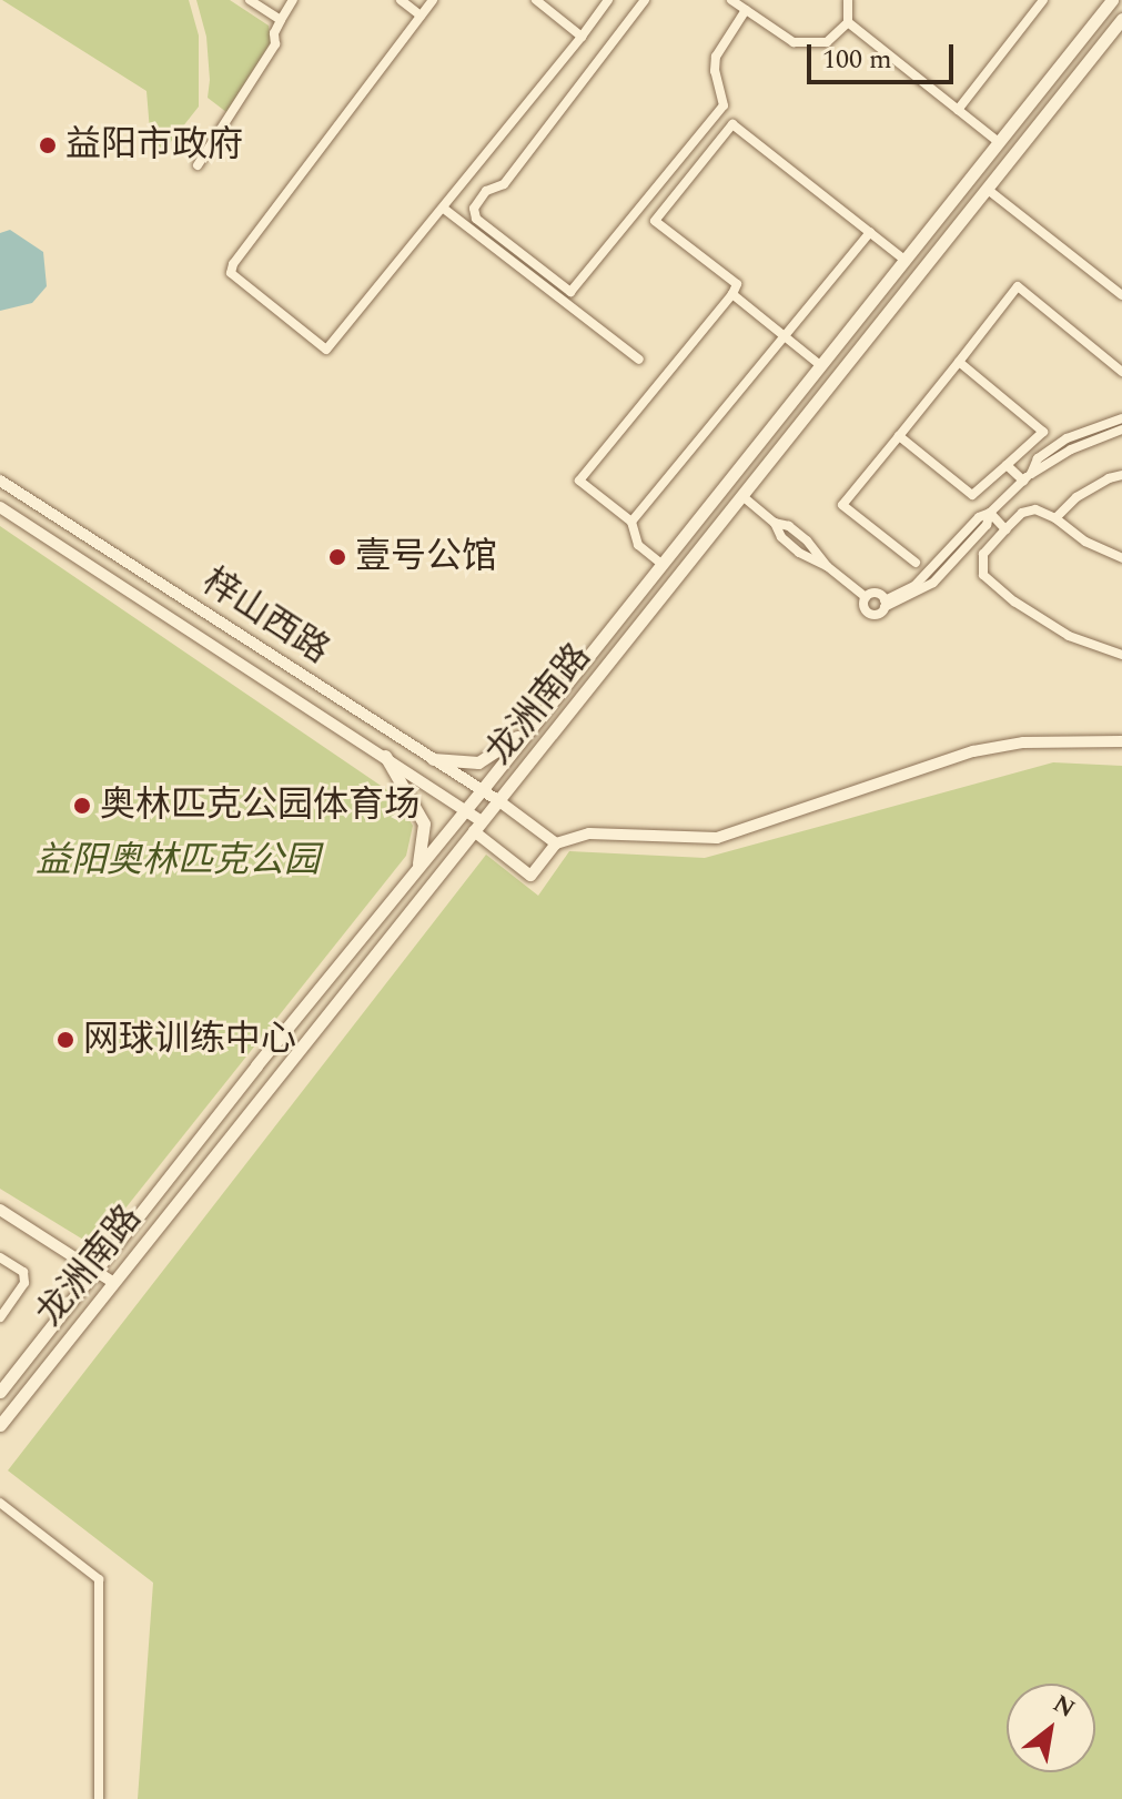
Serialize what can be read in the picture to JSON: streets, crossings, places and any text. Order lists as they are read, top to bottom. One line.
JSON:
{"streets":{"main road":["龙洲南路"],"street":["梓山西路"]},"crossings":[["梓山西路","龙洲南路"]],"parks":["益阳奥林匹克公园"],"places":["益阳市政府","壹号公馆","奥林匹克公园体育场","网球训练中心"],"scale_bar":"100 m","north":"top right"}
